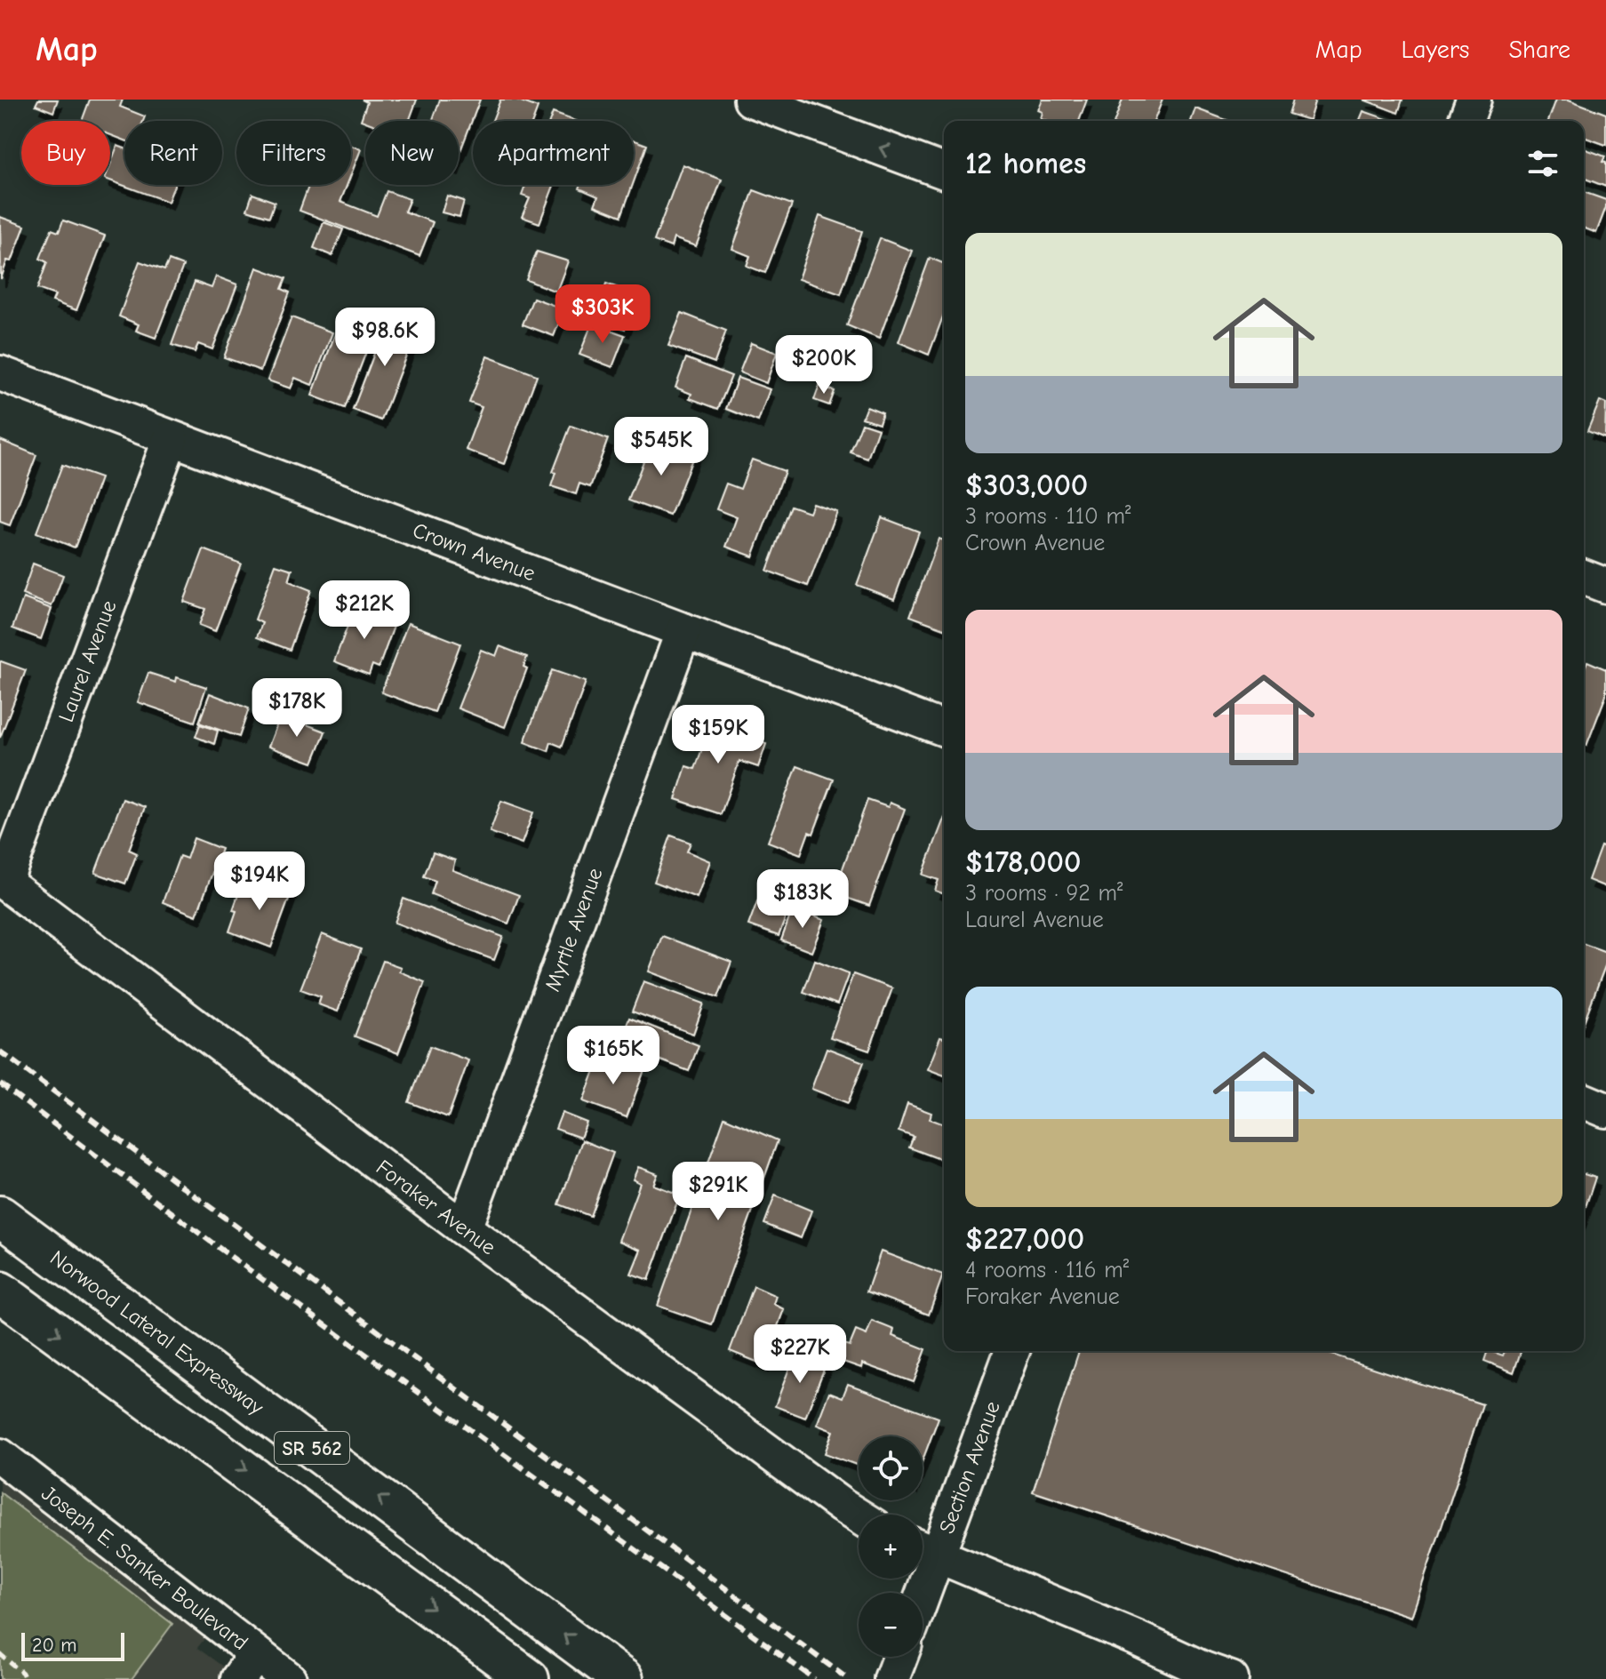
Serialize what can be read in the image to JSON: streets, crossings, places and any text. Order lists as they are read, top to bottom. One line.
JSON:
{"streets":{"highway":["Norwood Lateral Expressway","SR 562"],"street":["Crown Avenue","Laurel Avenue","Myrtle Avenue","Foraker Avenue","Section Avenue","Joseph E. Sanker Boulevard"]},"crossings":[["Crown Avenue","Laurel Avenue"],["Crown Avenue","Myrtle Avenue"],["Laurel Avenue","Foraker Avenue"],["Myrtle Avenue","Foraker Avenue"]],"scale_bar":"20 m","page":{"header":"Map","nav":["Map","Layers","Share"],"chip":["Buy","Rent","Filters","New","Apartment"],"heading":"12 homes","list":[{"name":"$303,000","note":"3 rooms · 110 m² · Crown Avenue"},{"name":"$178,000","note":"3 rooms · 92 m² · Laurel Avenue"},{"name":"$227,000","note":"4 rooms · 116 m² · Foraker Avenue"}],"price":["$303K","$98.6K","$200K","$545K","$212K","$178K","$159K","$194K","$183K","$165K","$291K","$227K"],"map_buttons":["+","−"],"scale":"20 m"}}
